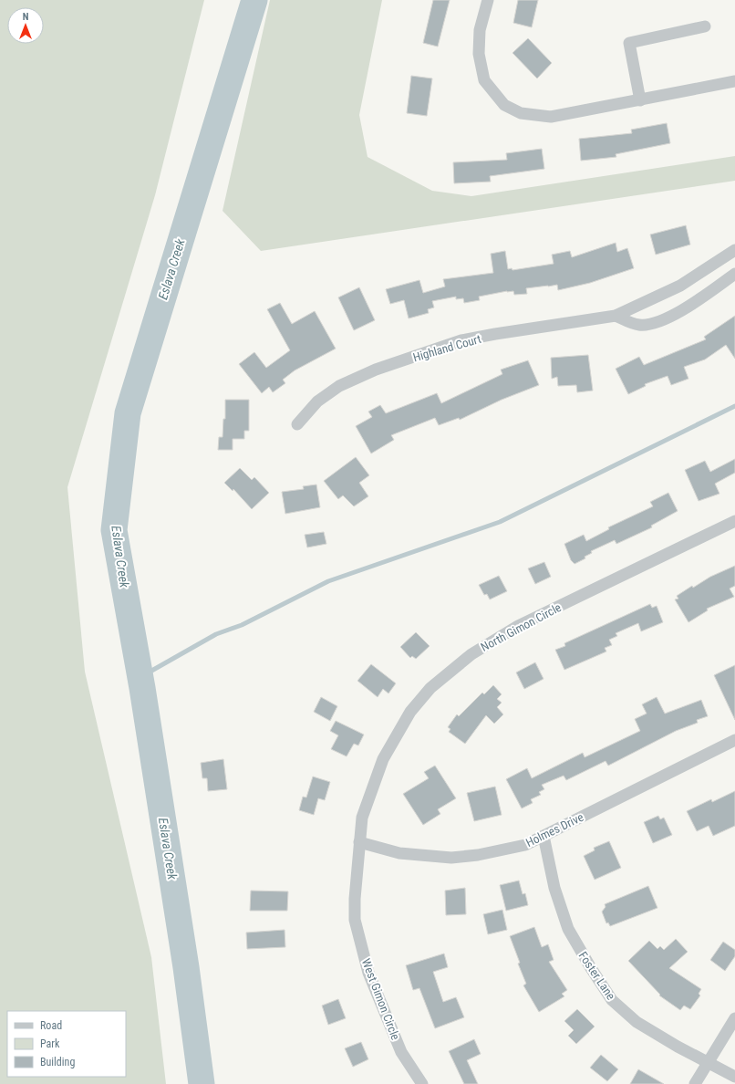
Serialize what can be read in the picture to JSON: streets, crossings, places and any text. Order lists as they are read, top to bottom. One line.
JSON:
{"streets":{"street":["Highland Court","North Gimon Circle","Holmes Drive","Foster Lane","West Gimon Circle"]},"crossings":[["North Gimon Circle","Holmes Drive"],["North Gimon Circle","West Gimon Circle"],["Holmes Drive","Foster Lane"],["Holmes Drive","West Gimon Circle"]],"water":["Eslava Creek"],"legend":["Road","Park","Building"],"north":"top"}
